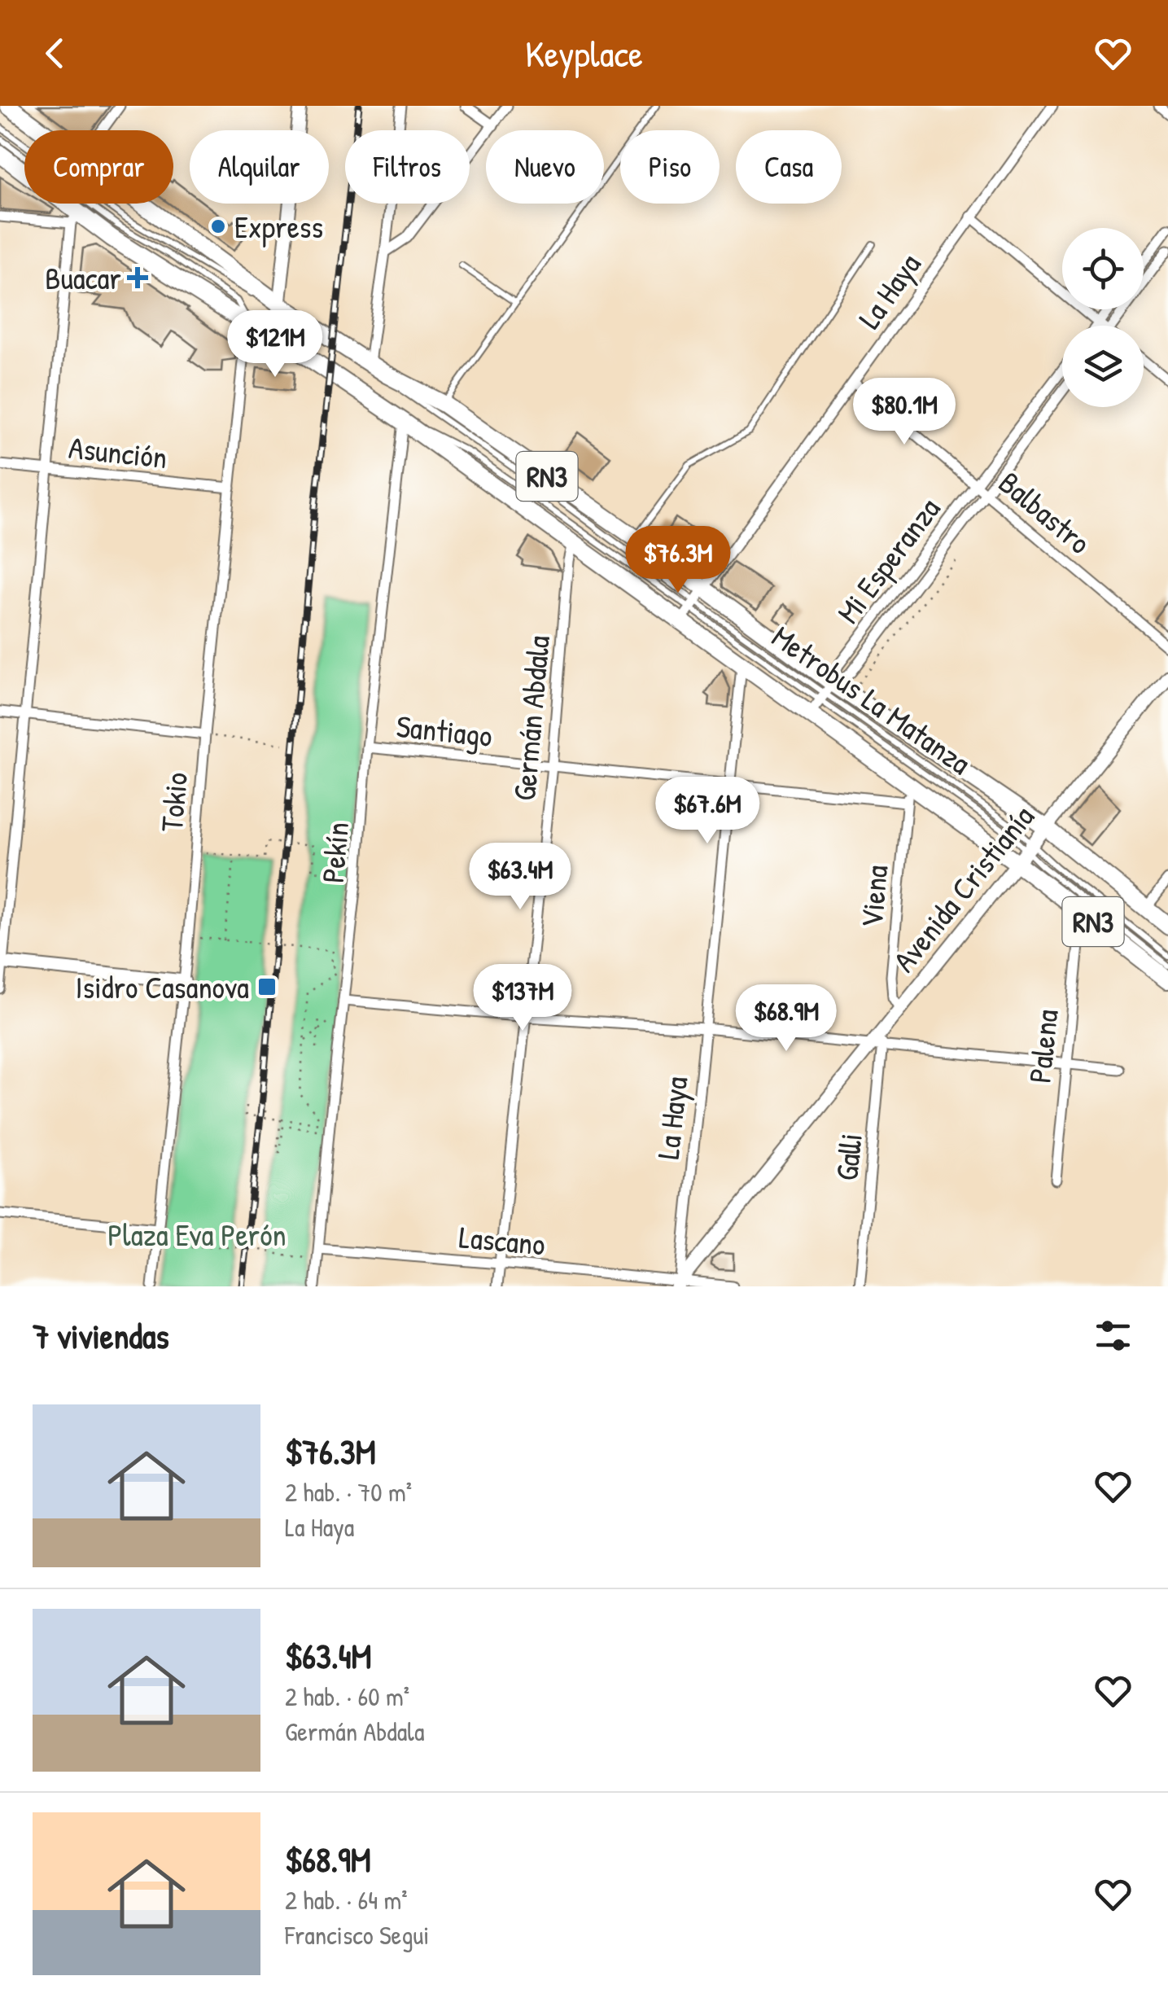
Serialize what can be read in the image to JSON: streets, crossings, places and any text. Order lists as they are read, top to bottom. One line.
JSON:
{"streets":{"highway":["RN3"],"main road":["Avenida Cristianía"],"street":["La Haya","Asunción","Balbastro","Mi Esperanza","Germán Abdala","Santiago","Tokio","Pekín","Viena","Palena","Galli","Lascano"],"lane":["Metrobus La Matanza"]},"crossings":[["La Haya","RN3"],["La Haya","Balbastro"],["La Haya","Metrobus La Matanza"],["La Haya","Santiago"],["La Haya","Avenida Cristianía"],["La Haya","Lascano"],["Asunción","Tokio"],["RN3","Mi Esperanza"],["RN3","Metrobus La Matanza"],["RN3","Germán Abdala"],["RN3","Santiago"],["RN3","Tokio"],["RN3","Pekín"],["RN3","Avenida Cristianía"],["RN3","Viena"],["RN3","Palena"],["Balbastro","Mi Esperanza"],["Mi Esperanza","Metrobus La Matanza"],["Metrobus La Matanza","Pekín"],["Metrobus La Matanza","Avenida Cristianía"],["Germán Abdala","Santiago"],["Germán Abdala","Lascano"],["Santiago","Pekín"],["Santiago","Viena"],["Pekín","Lascano"],["Avenida Cristianía","Viena"],["Avenida Cristianía","Galli"],["Avenida Cristianía","Lascano"]],"parks":["Plaza Eva Perón"],"places":{"other":["Express"],"health":["Buacar"],"transit":["Isidro Casanova"]},"page":{"header":"Keyplace","chip":["Comprar","Alquilar","Filtros","Nuevo","Piso","Casa"],"price":["$121M","$80.1M","$76.3M","$67.6M","$63.4M","$137M","$68.9M"],"heading":"7 viviendas","list":[{"name":"$76.3M","note":"2 hab. · 70 m² · La Haya"},{"name":"$63.4M","note":"2 hab. · 60 m² · Germán Abdala"},{"name":"$68.9M","note":"2 hab. · 64 m² · Francisco Segui"}]}}
